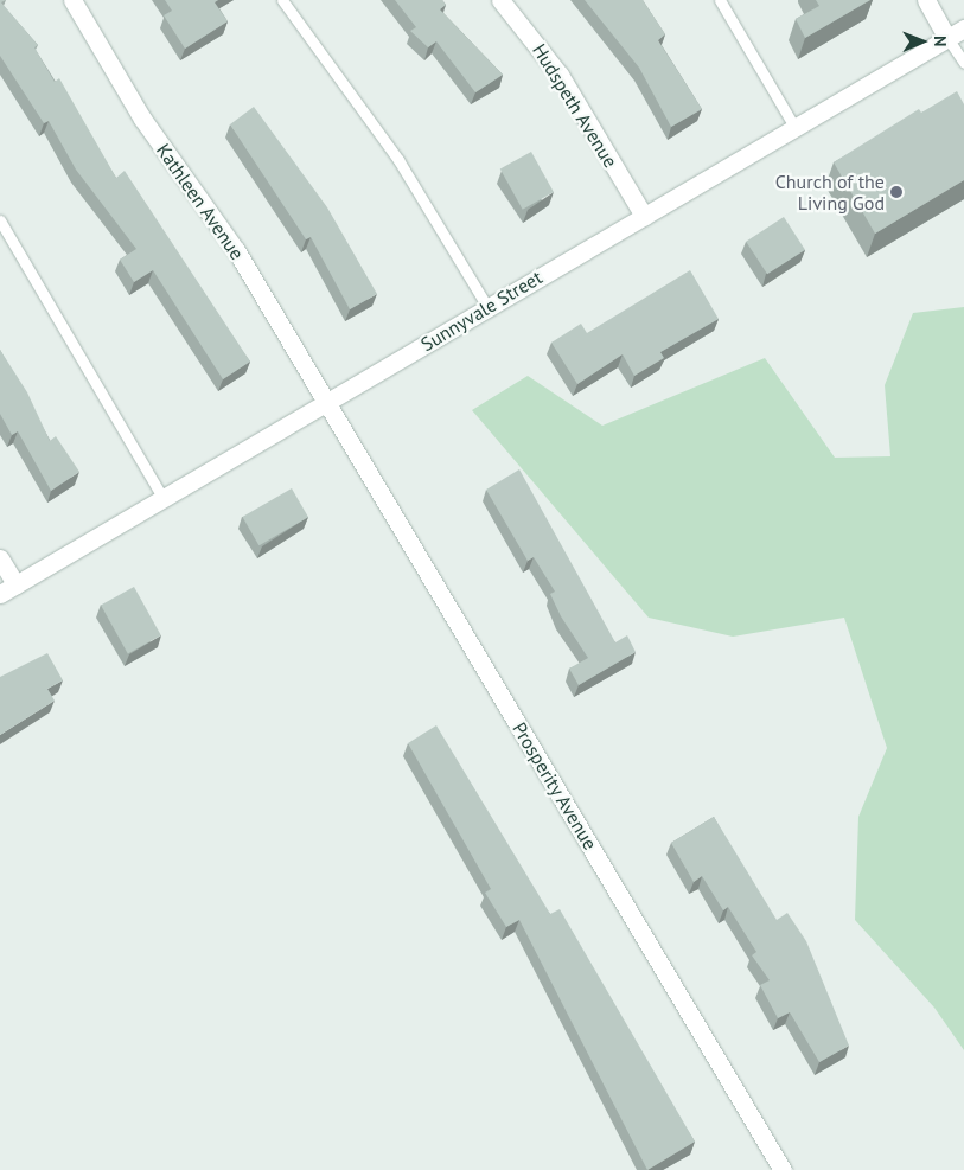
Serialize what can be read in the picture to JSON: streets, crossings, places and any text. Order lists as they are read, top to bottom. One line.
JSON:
{"streets":{"street":["Hudspeth Avenue","Kathleen Avenue","Sunnyvale Street","Prosperity Avenue"]},"crossings":[["Hudspeth Avenue","Sunnyvale Street"],["Kathleen Avenue","Sunnyvale Street"],["Kathleen Avenue","Prosperity Avenue"],["Sunnyvale Street","Prosperity Avenue"]],"places":["Church of the Living God"],"north":"right"}
